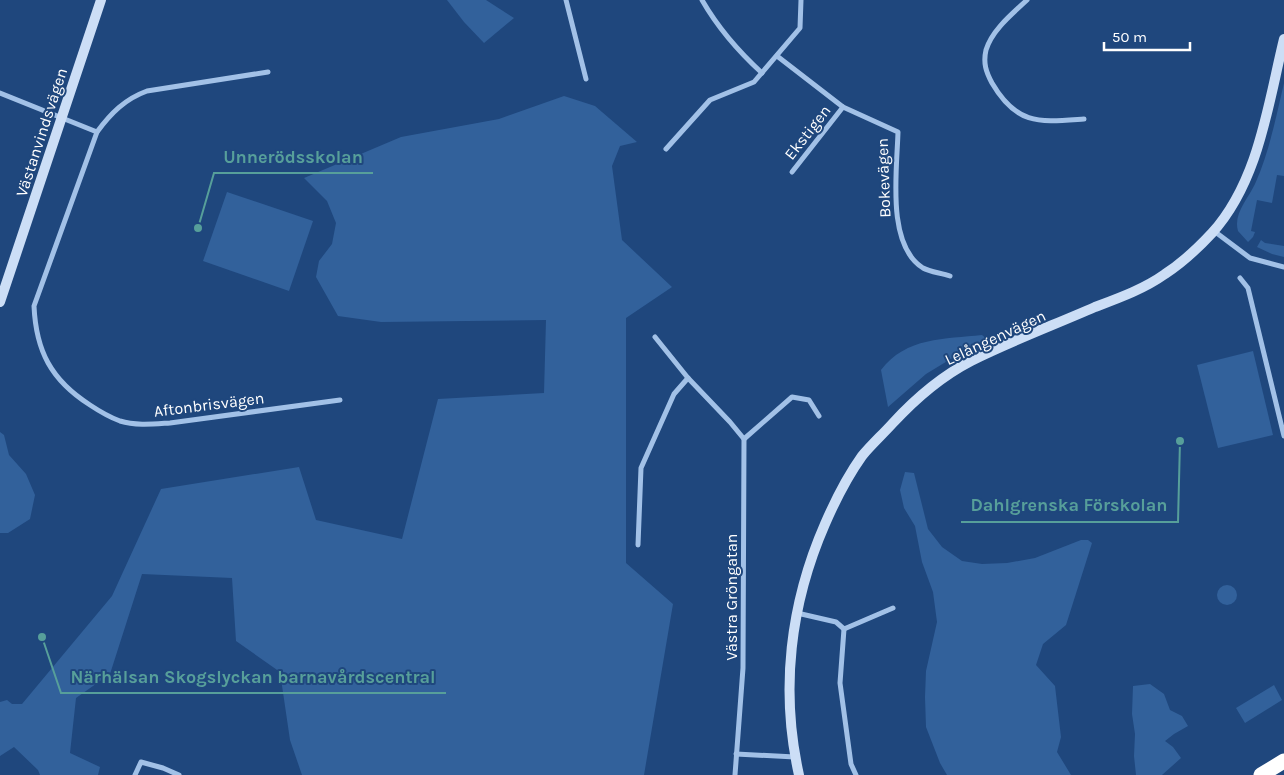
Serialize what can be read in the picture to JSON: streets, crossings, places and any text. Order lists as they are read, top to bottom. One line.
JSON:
{"streets":{"street":["Västanvindsvägen","Ekstigen","Bokevägen","Lelångenvägen","Aftonbrisvägen","Västra Gröngatan"]},"crossings":[["Ekstigen","Bokevägen"]],"places":["Unnerödsskolan","Dahlgrenska Förskolan","Närhälsan Skogslyckan barnavårdscentral"],"scale_bar":"50 m"}
